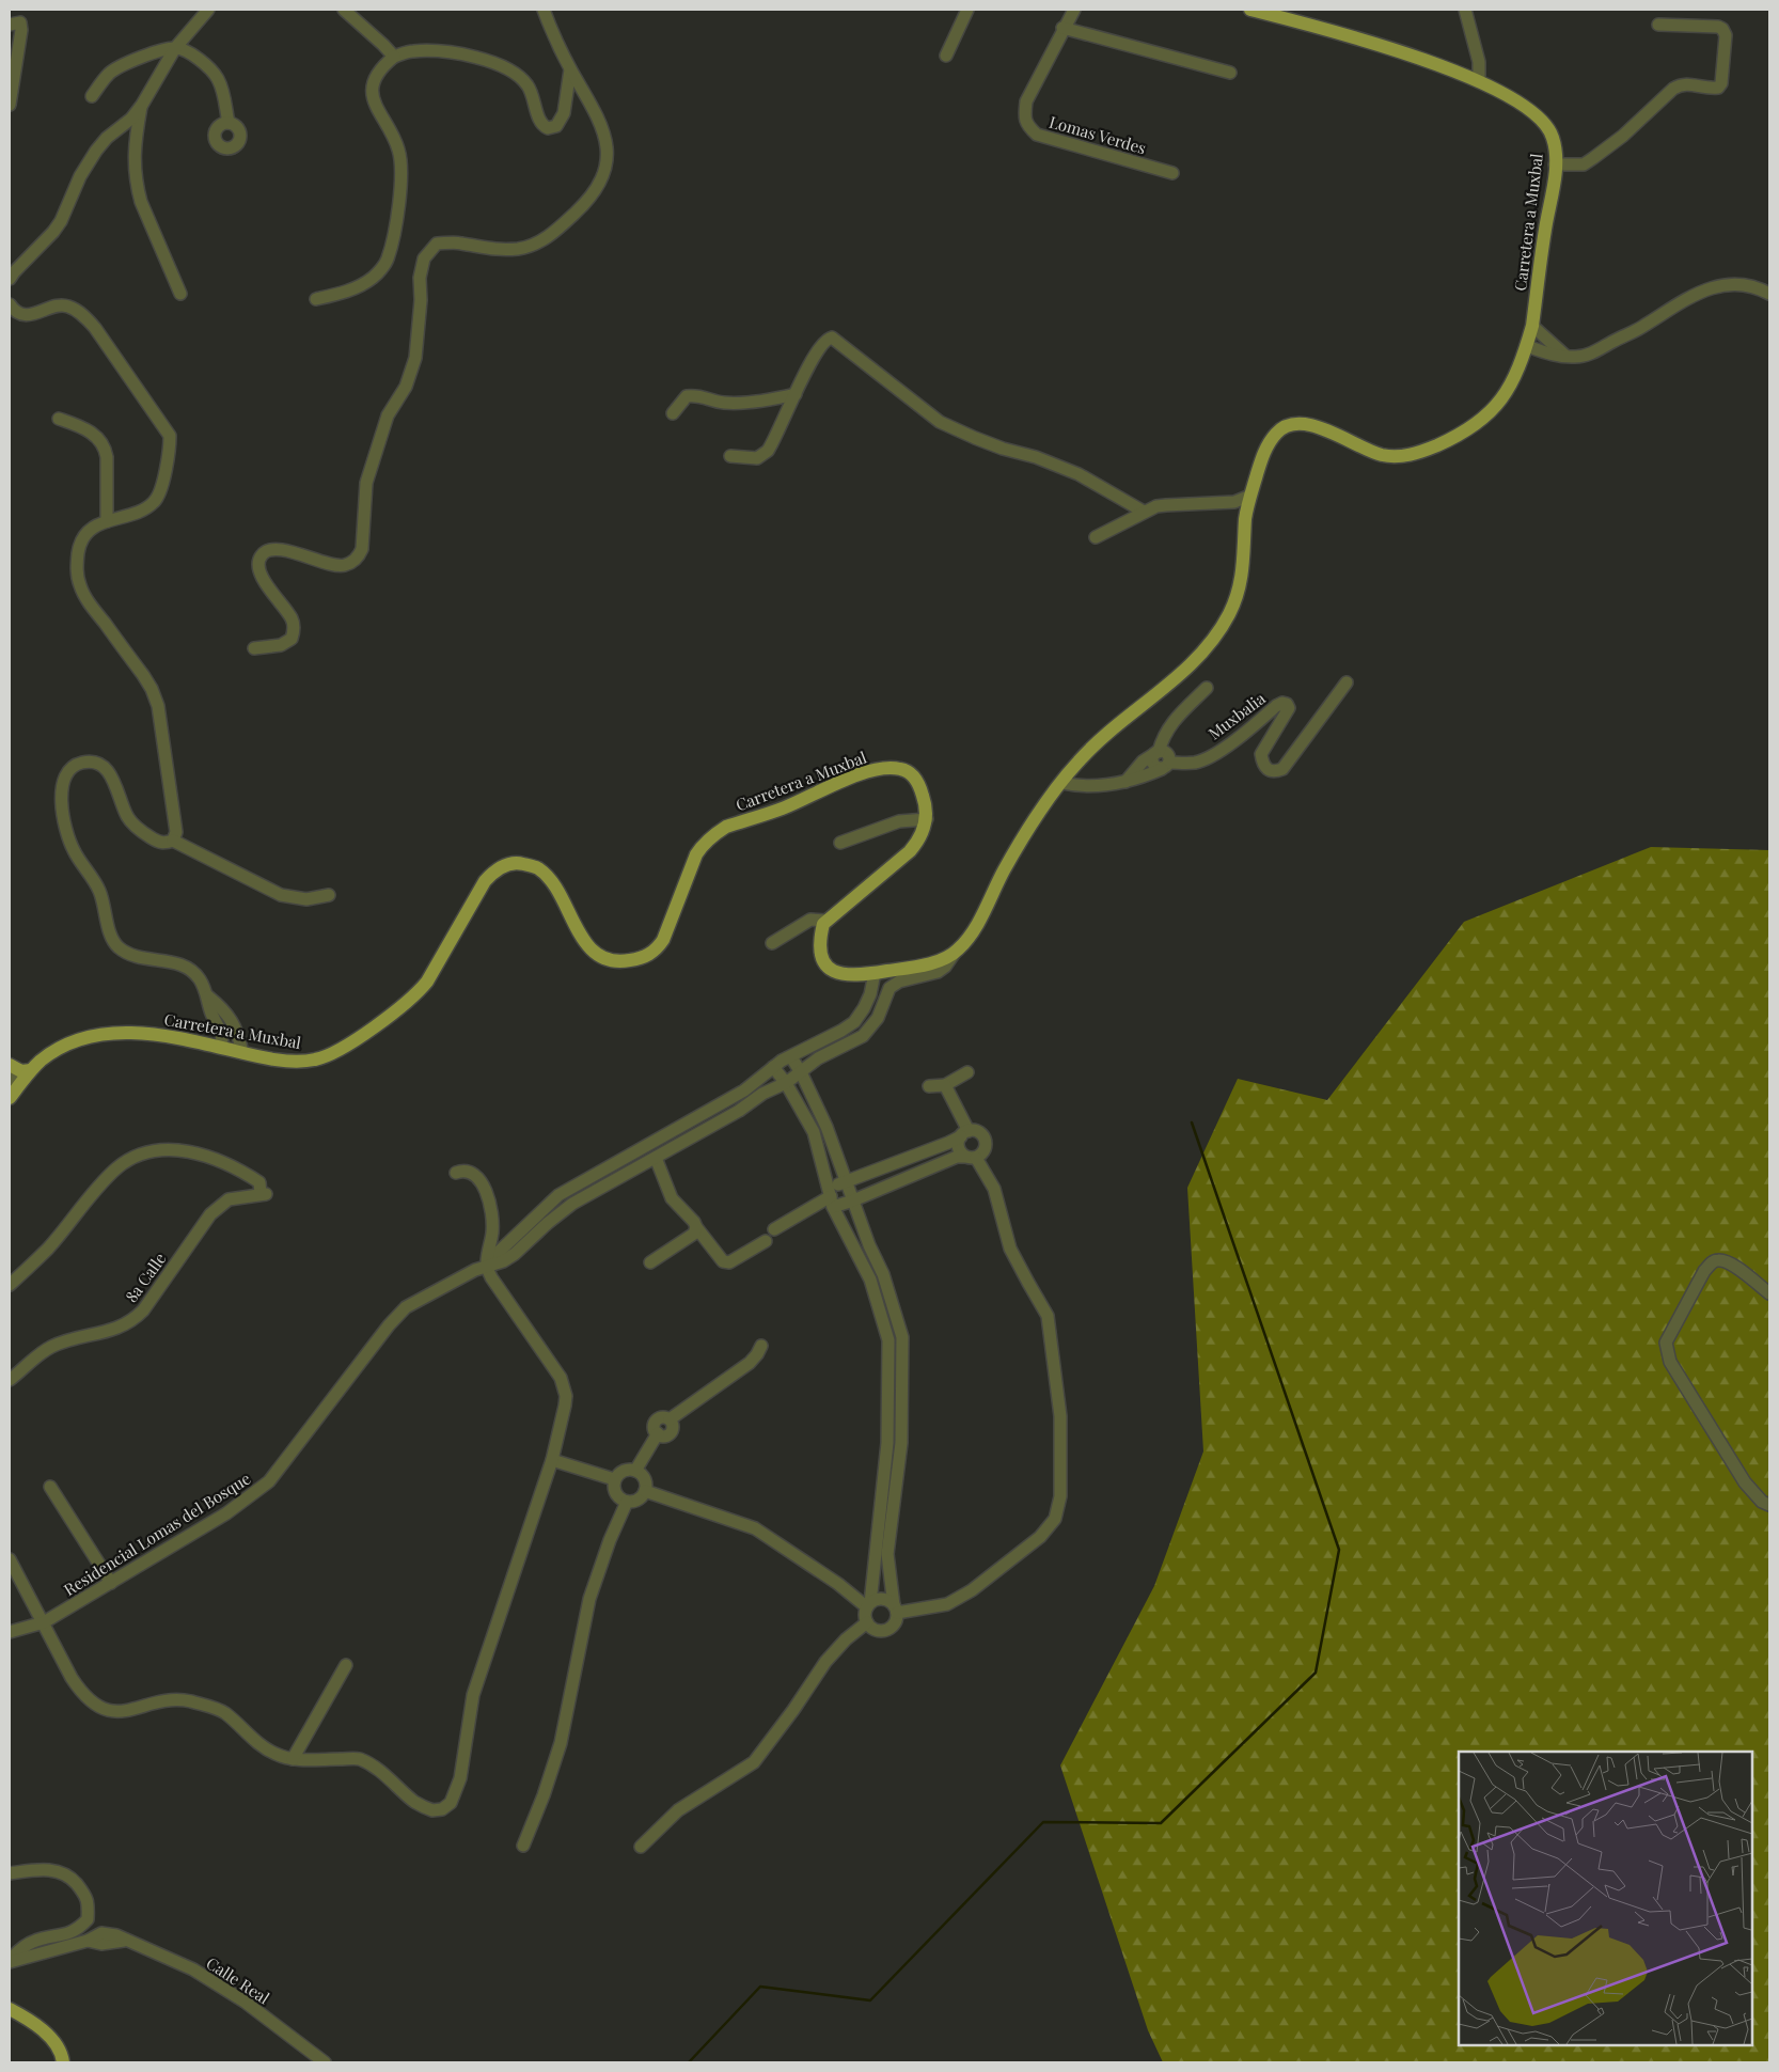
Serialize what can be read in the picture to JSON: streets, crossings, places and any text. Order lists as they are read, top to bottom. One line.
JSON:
{"streets":{"main road":["Carretera a Muxbal"],"street":["Lomas Verdes","Muxbalia","8a Calle","Residencial Lomas del Bosque","Calle Real"]},"crossings":[["Carretera a Muxbal","Muxbalia"],["Carretera a Muxbal","Residencial Lomas del Bosque"]]}
